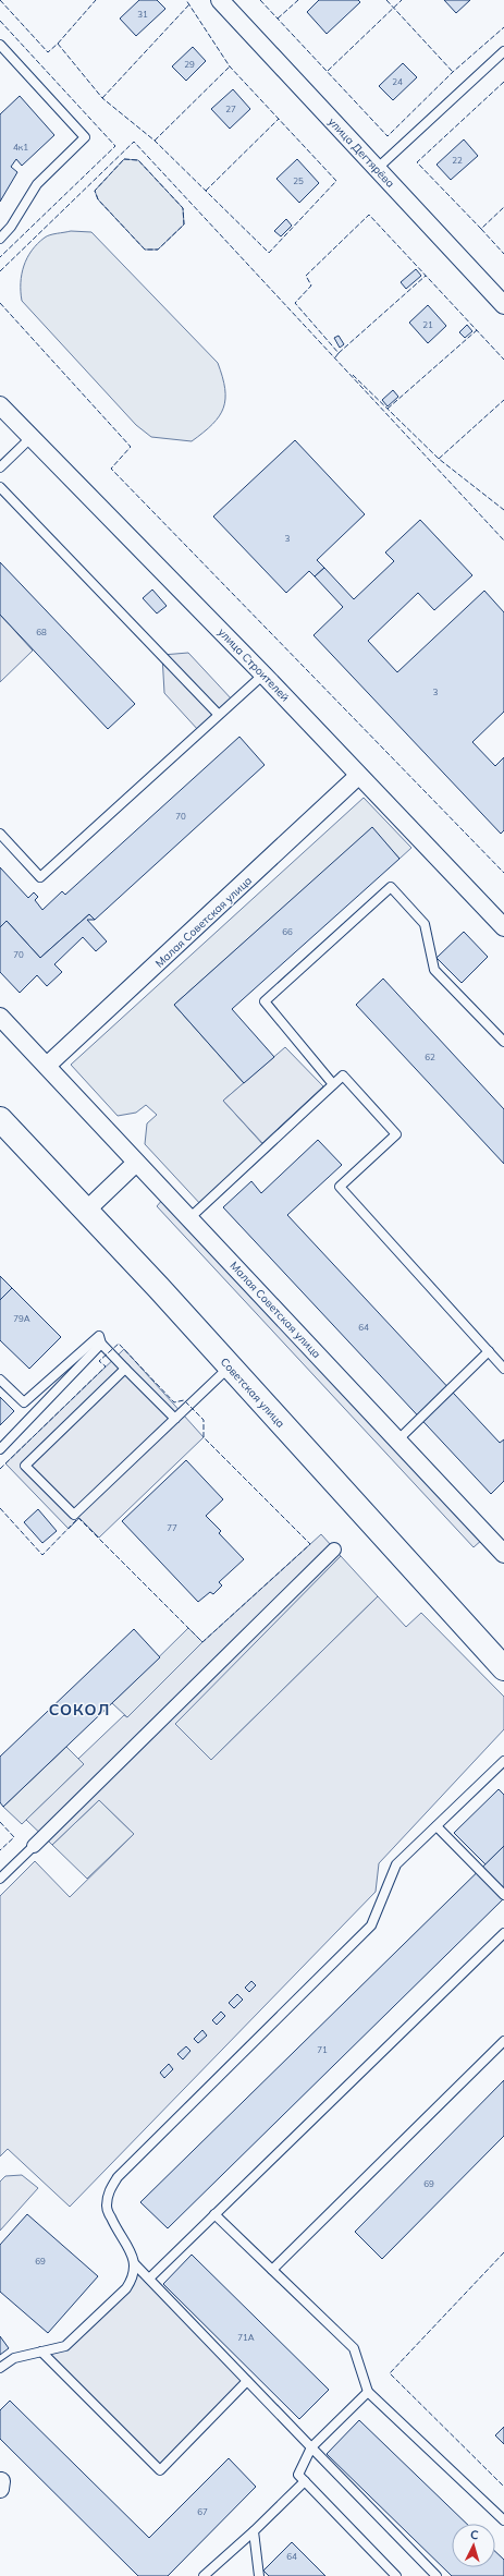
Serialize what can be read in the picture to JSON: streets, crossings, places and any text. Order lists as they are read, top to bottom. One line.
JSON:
{"streets":{"main road":["Советская улица"],"street":["улица Дегтярёва","улица Строителей","Малая Советская улица"]},"crossings":[["улица Строителей","Малая Советская улица"]],"districts":["СОКОЛ"],"house_numbers":["31","29","24","27","4к1","22","25","21","3","68","3","70","66","70","62","79А","64","77","71","69","69","71А","67","64"],"north":"top"}
